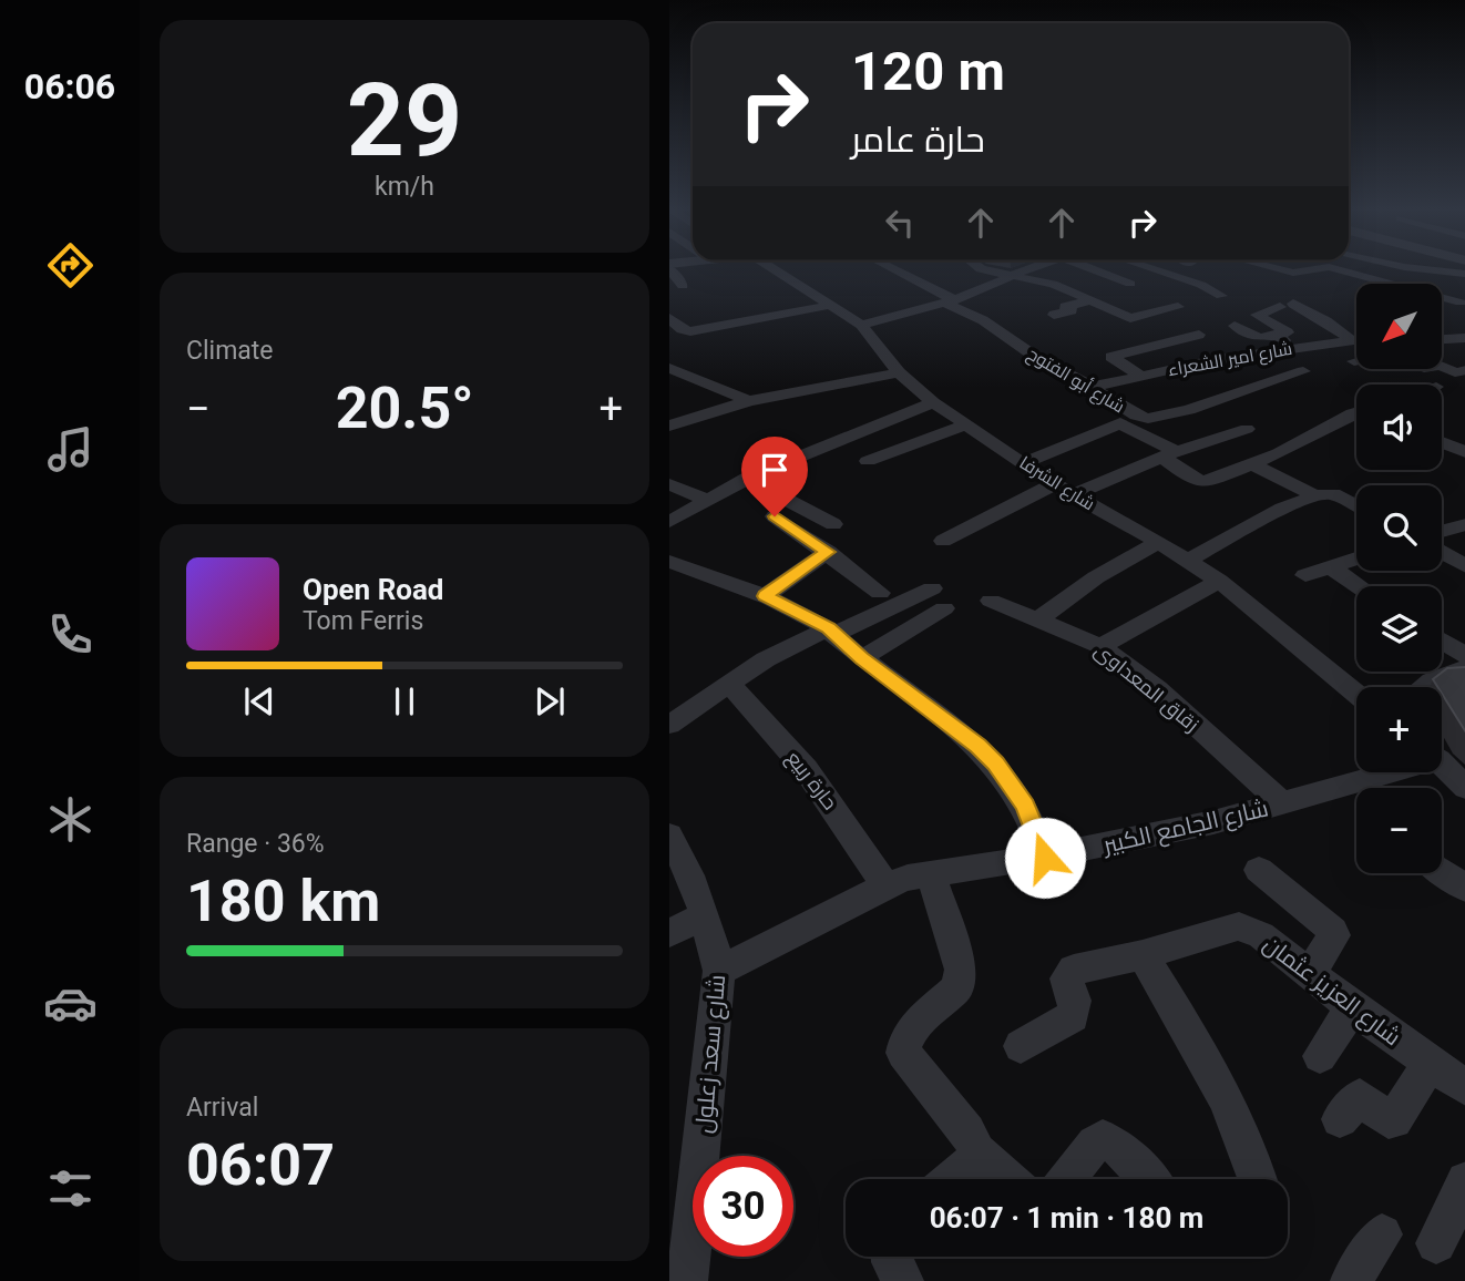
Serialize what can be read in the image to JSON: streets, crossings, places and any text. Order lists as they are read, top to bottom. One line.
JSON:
{"streets":{"street":["شارع امير الشعراء","شارع أبو الفتوح","شارع الشرفا","زقاق المعداوى","حارة ربيع","شارع الجامع الكبير","شارع العزيز عثمان","شارع سعد زعلول"]},"crossings":[["شارع امير الشعراء","شارع أبو الفتوح"],["زقاق المعداوى","شارع الجامع الكبير"],["حارة ربيع","شارع الجامع الكبير"],["شارع الجامع الكبير","شارع سعد زعلول"]],"north":"bottom left","page":{"tabs":"06:06","tile":[["29","km/h"],"Climate",["Range · 36%","180 km"],["Arrival","06:07"]],"turn":["120 m","حارة عامر"],"map_buttons":["+","−"],"heat":["−","20.5°","+"],"song":["Open Road","Tom Ferris"],"limit":"30","trip":"06:07 · 1 min · 180 m"}}
